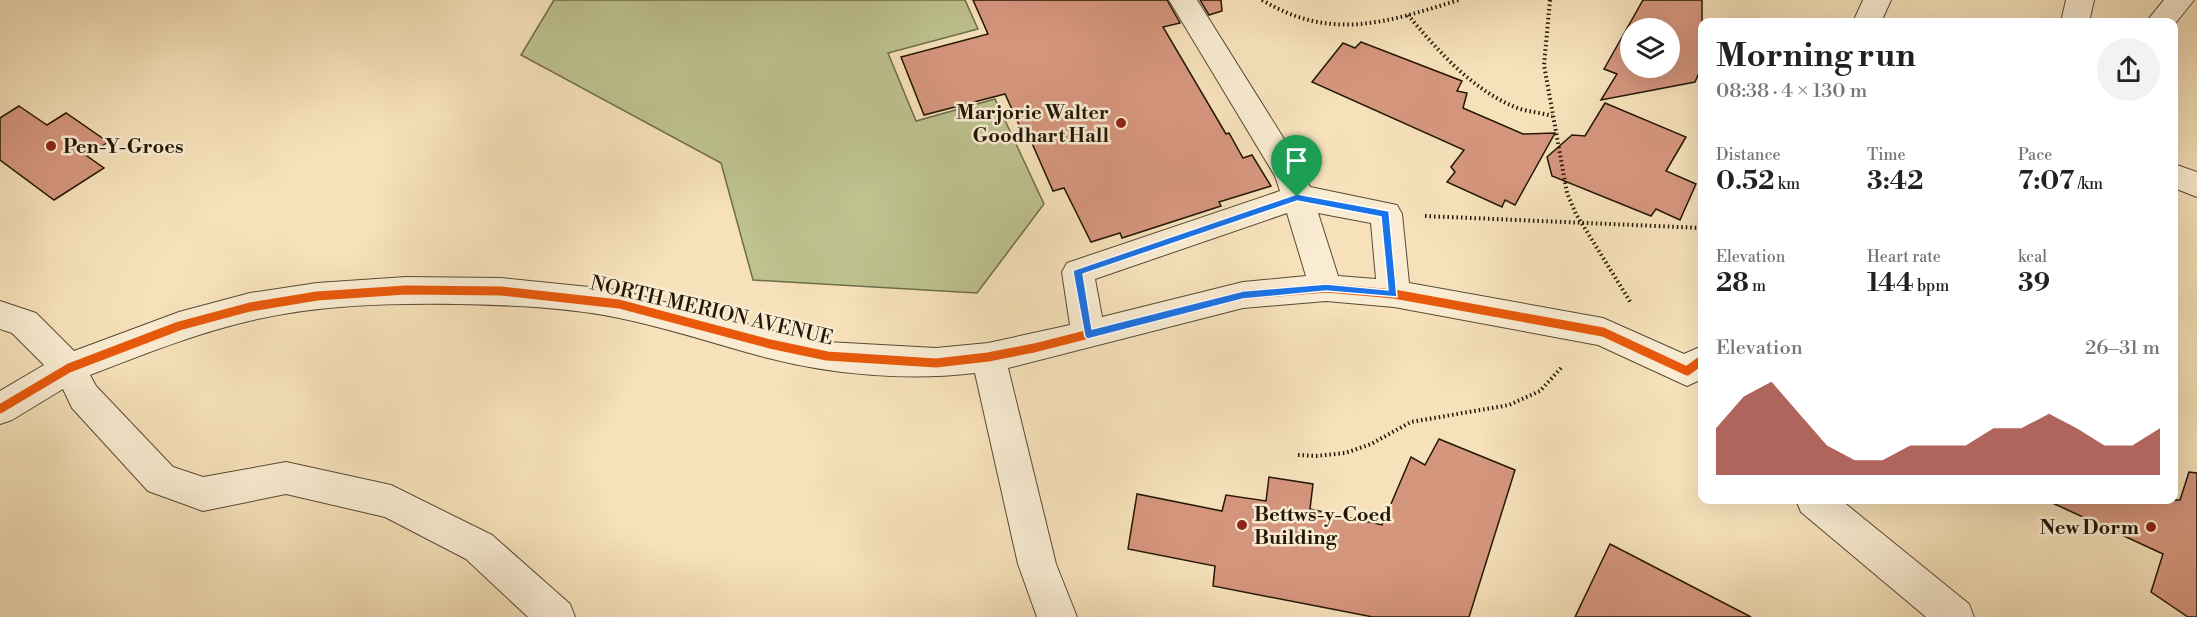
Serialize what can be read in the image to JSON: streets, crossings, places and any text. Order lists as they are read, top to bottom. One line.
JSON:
{"streets":{"street":["NORTH MERION AVENUE"]},"places":["Marjorie Walter Goodhart Hall","Pen-Y-Groes","Bettws-y-Coed Building","New Dorm"],"page":{"heading":["Morning run","08:38 · 4 × 130 m"],"stats":[["Distance","0.52 km"],["Time","3:42"],["Pace","7:07 /km"],["Elevation","28 m"],["Heart rate","144 bpm"],["kcal","39"]],"chart":["Elevation","26–31 m"]}}
